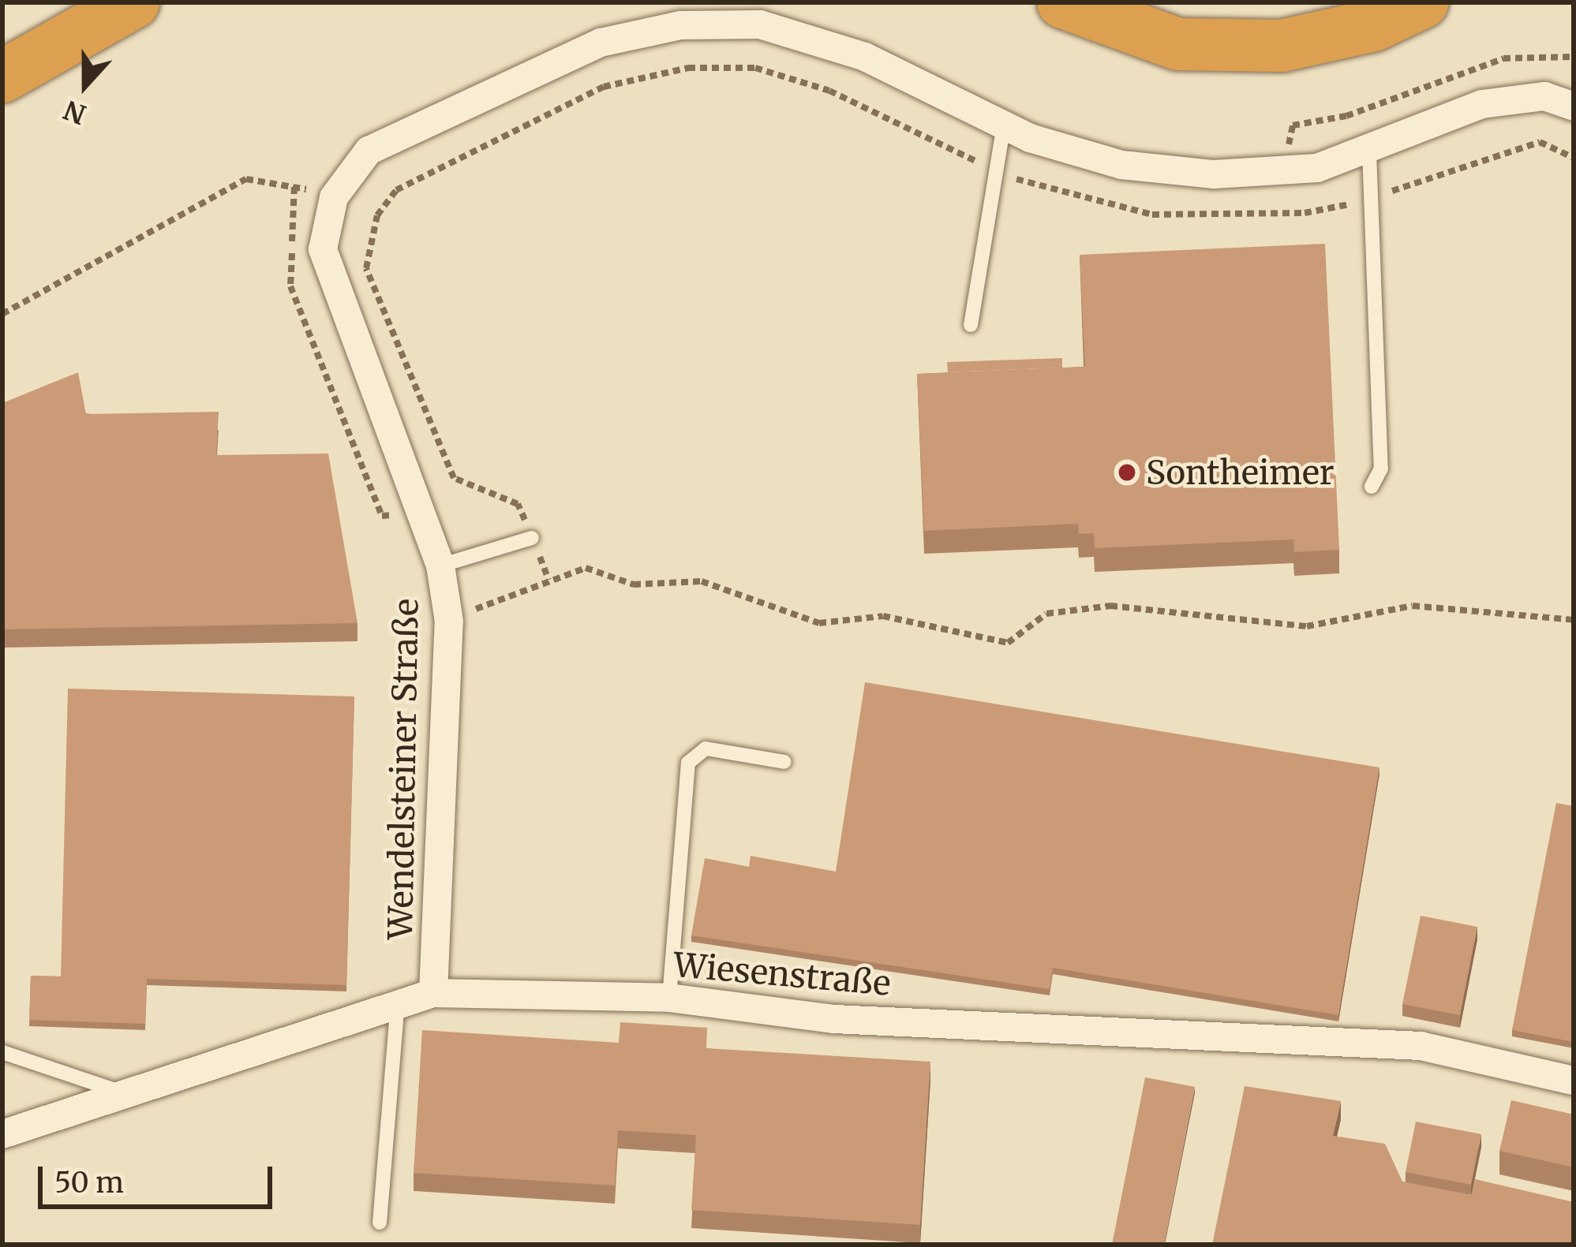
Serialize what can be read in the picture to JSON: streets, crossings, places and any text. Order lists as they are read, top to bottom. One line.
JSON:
{"streets":{"street":["Wendelsteiner Straße","Wiesenstraße"]},"crossings":[["Wendelsteiner Straße","Wiesenstraße"]],"places":["Sontheimer"],"scale_bar":"50 m","north":"bottom"}
